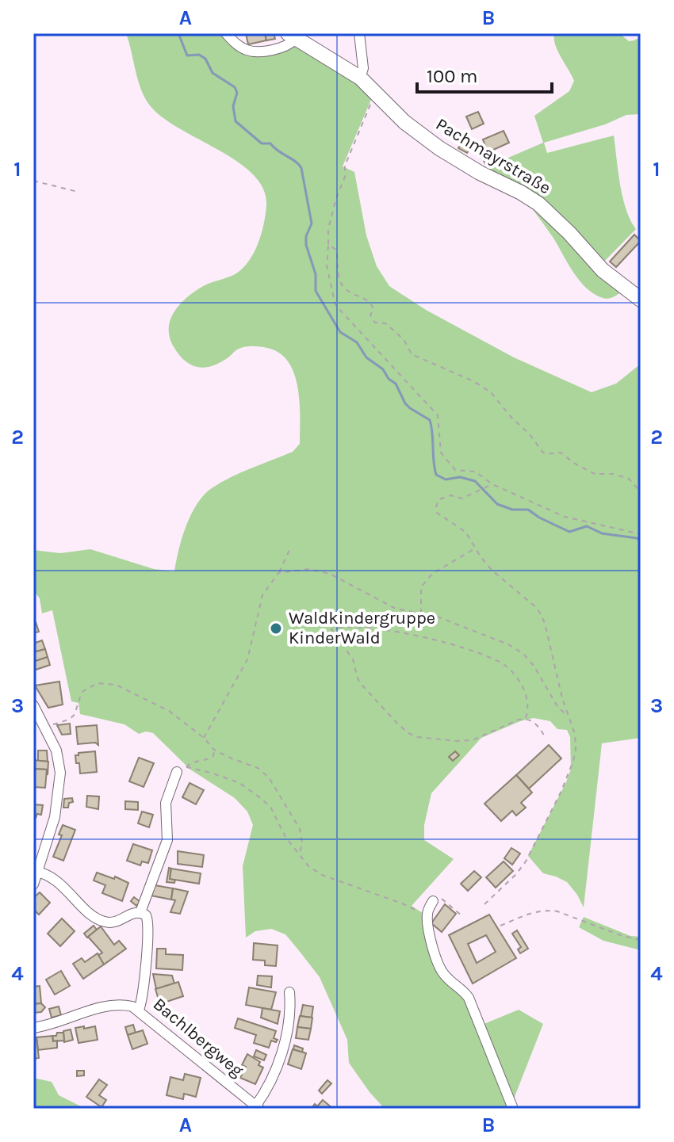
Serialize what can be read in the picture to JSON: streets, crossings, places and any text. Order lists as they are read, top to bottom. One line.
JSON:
{"streets":{"street":["Pachmayrstraße","Bachlbergweg"]},"places":["Waldkindergruppe KinderWald"],"scale_bar":"100 m","grid":{"columns":["A","B"],"rows":["1","2","3","4"]}}
